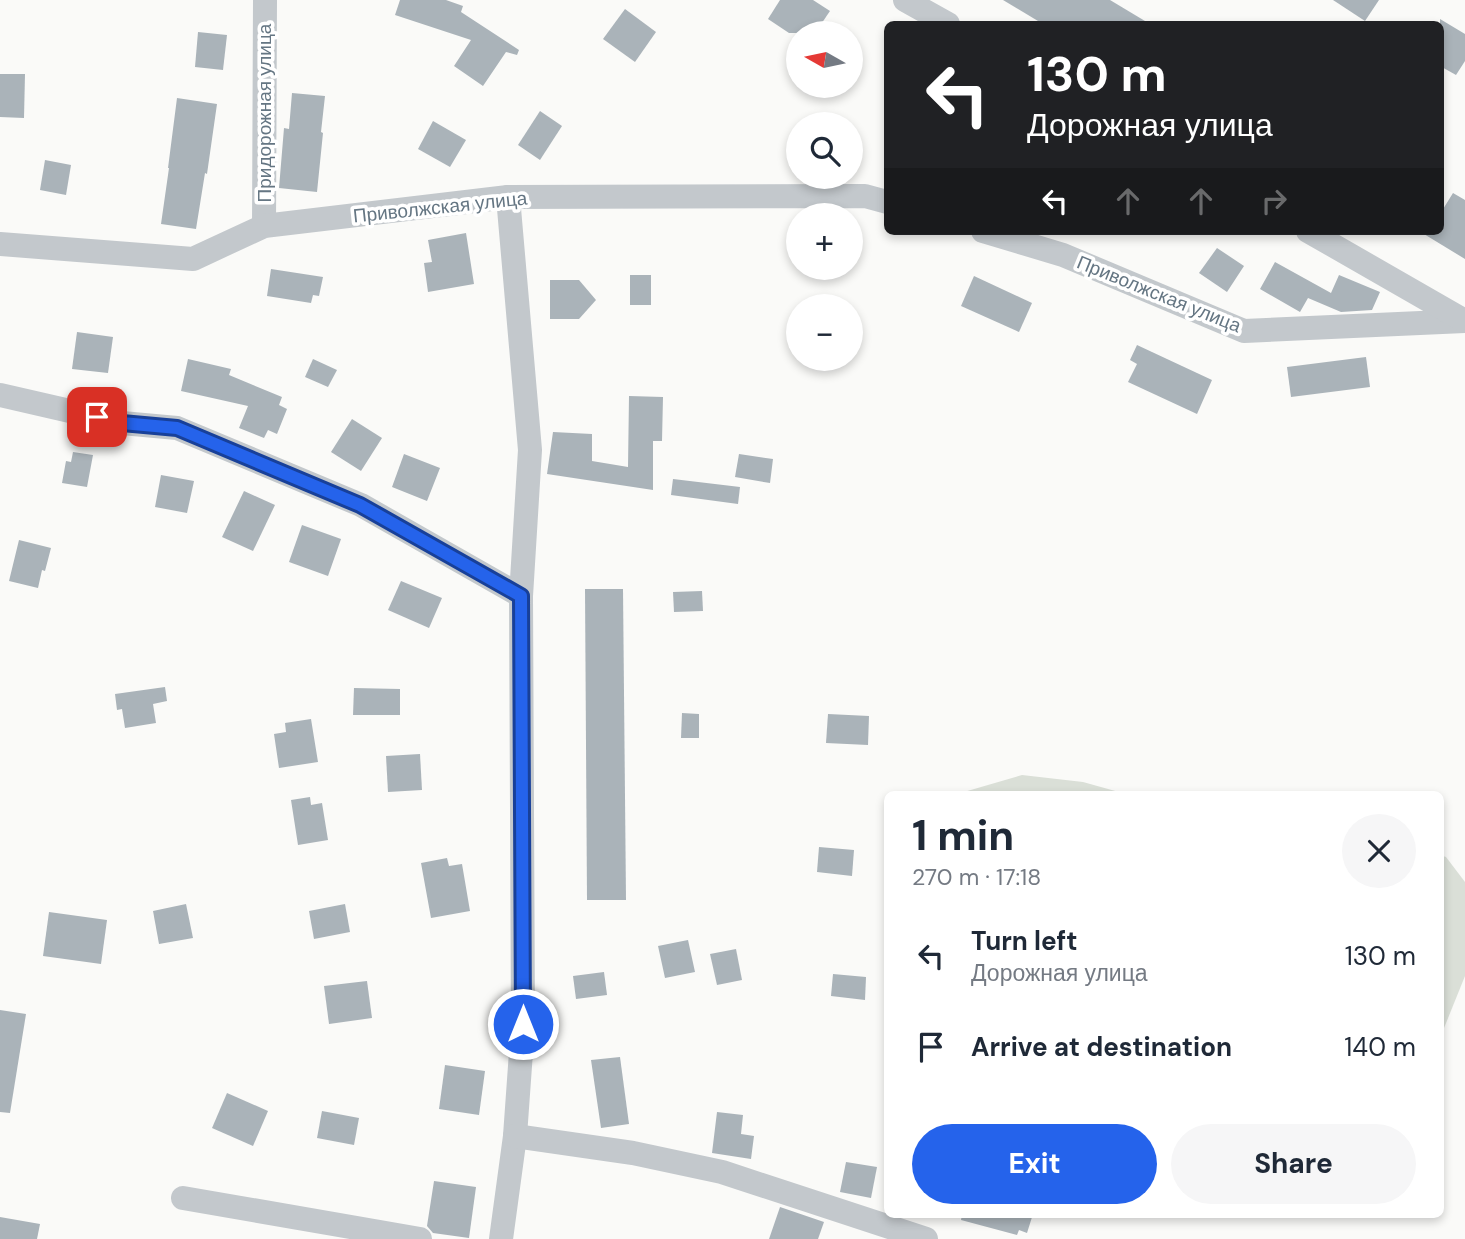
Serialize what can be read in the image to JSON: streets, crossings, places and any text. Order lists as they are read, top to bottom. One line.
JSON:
{"streets":{"street":["Придорожная улица","Приволжская улица"]},"crossings":[["Придорожная улица","Приволжская улица"]],"north":"left","page":{"map_buttons":["+","−"],"turn":["130 m","Дорожная улица"],"heading":["1 min","270 m · 17:18"],"list":[{"name":"Turn left","note":"Дорожная улица","value":"130 m"},{"name":"Arrive at destination","value":"140 m"}],"buttons":["Exit","Share"]}}
